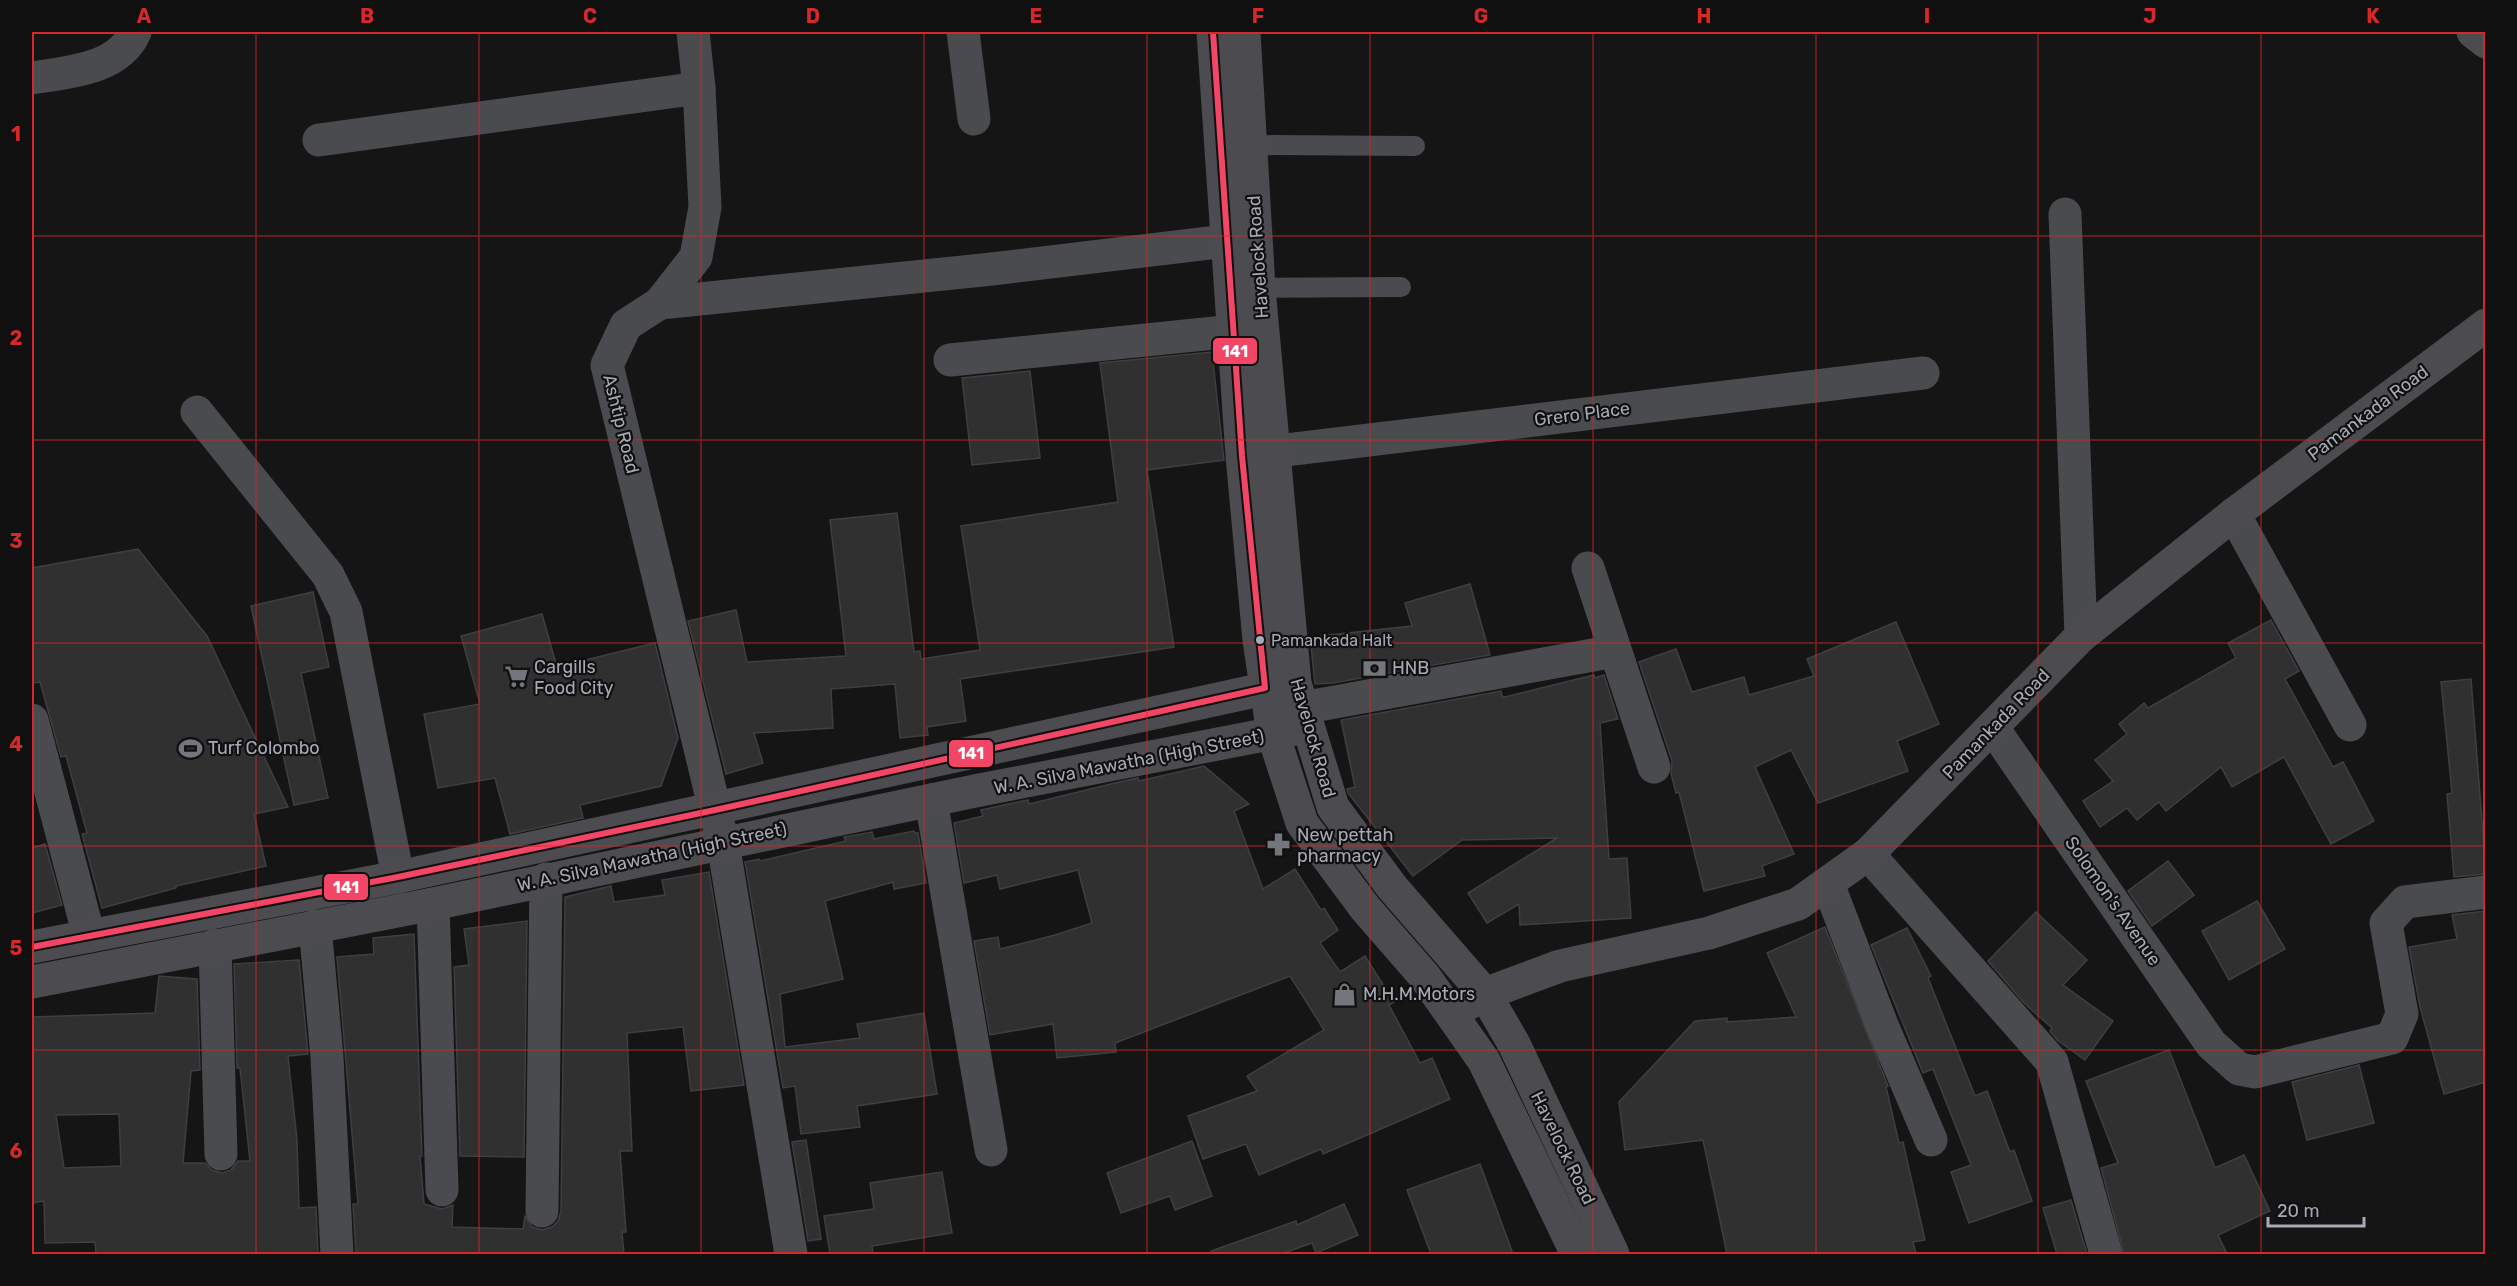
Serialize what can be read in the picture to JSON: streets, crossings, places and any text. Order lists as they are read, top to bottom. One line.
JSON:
{"streets":{"main road":["Havelock Road","Pamankada Road","W. A. Silva Mawatha (High Street)"],"street":["Grero Place","Ashtip Road","Solomon's Avenue"]},"crossings":[["Havelock Road","Pamankada Road"],["Havelock Road","Grero Place"],["Havelock Road","W. A. Silva Mawatha (High Street)"],["Pamankada Road","Solomon's Avenue"],["Ashtip Road","W. A. Silva Mawatha (High Street)"]],"places":{"other":["Pamankada Halt"],"bank":["HNB"],"supermarket":["Cargills Food City"],"sports":["Turf Colombo"],"pharmacy":["New pettah pharmacy"],"shop":["M.H.M.Motors"]},"lines":["transit line 141"],"scale_bar":"20 m","grid":{"columns":["A","B","C","D","E","F","G","H","I","J","K"],"rows":["1","2","3","4","5","6"]}}
